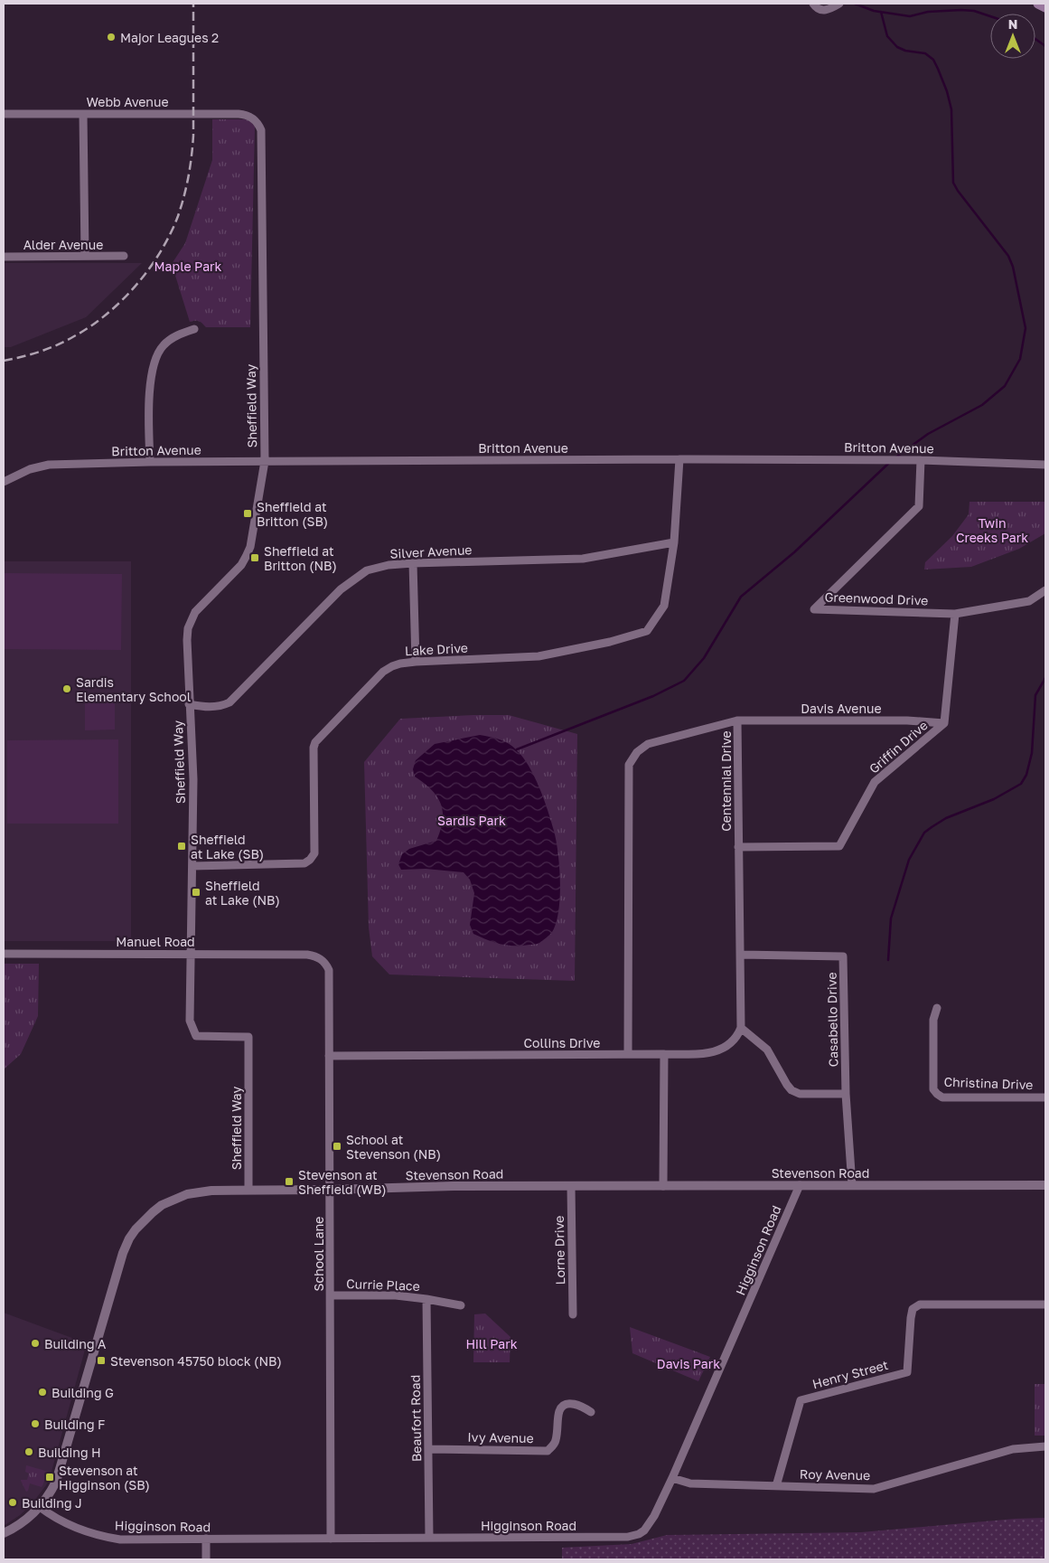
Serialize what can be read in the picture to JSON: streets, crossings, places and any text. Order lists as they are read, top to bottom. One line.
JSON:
{"streets":{"street":["Webb Avenue","Alder Avenue","Sheffield Way","Britton Avenue","Silver Avenue","Greenwood Drive","Lake Drive","Davis Avenue","Griffin Drive","Centennial Drive","Manuel Road","Casabello Drive","Collins Drive","Christina Drive","Stevenson Road","Lorne Drive","Higginson Road","School Lane","Currie Place","Henry Street","Beaufort Road","Ivy Avenue","Roy Avenue"]},"crossings":[["Webb Avenue","Sheffield Way"],["Sheffield Way","Britton Avenue"],["Sheffield Way","Silver Avenue"],["Sheffield Way","Lake Drive"],["Sheffield Way","Manuel Road"],["Sheffield Way","Stevenson Road"],["Britton Avenue","Greenwood Drive"],["Britton Avenue","Lake Drive"],["Silver Avenue","Lake Drive"],["Greenwood Drive","Griffin Drive"],["Davis Avenue","Griffin Drive"],["Davis Avenue","Centennial Drive"],["Griffin Drive","Centennial Drive"],["Centennial Drive","Casabello Drive"],["Centennial Drive","Collins Drive"],["Manuel Road","School Lane"],["Casabello Drive","Stevenson Road"],["Collins Drive","School Lane"],["Stevenson Road","Lorne Drive"],["Stevenson Road","Higginson Road"],["Stevenson Road","School Lane"],["Higginson Road","School Lane"],["Higginson Road","Beaufort Road"],["Higginson Road","Roy Avenue"],["School Lane","Currie Place"],["Currie Place","Beaufort Road"],["Henry Street","Roy Avenue"],["Beaufort Road","Ivy Avenue"]],"parks":["Maple Park","Twin Creeks Park","Sardis Park","Hill Park","Davis Park"],"places":{"other":["Major Leagues 2","Sardis Elementary School","Building A","Building G","Building F","Building H","Building J"],"transit":["Sheffield at Britton (SB)","Sheffield at Britton (NB)","Sheffield at Lake (SB)","Sheffield at Lake (NB)","School at Stevenson (NB)","Stevenson at Sheffield (WB)","Stevenson 45750 block (NB)","Stevenson at Higginson (SB)"]},"north":"top"}
